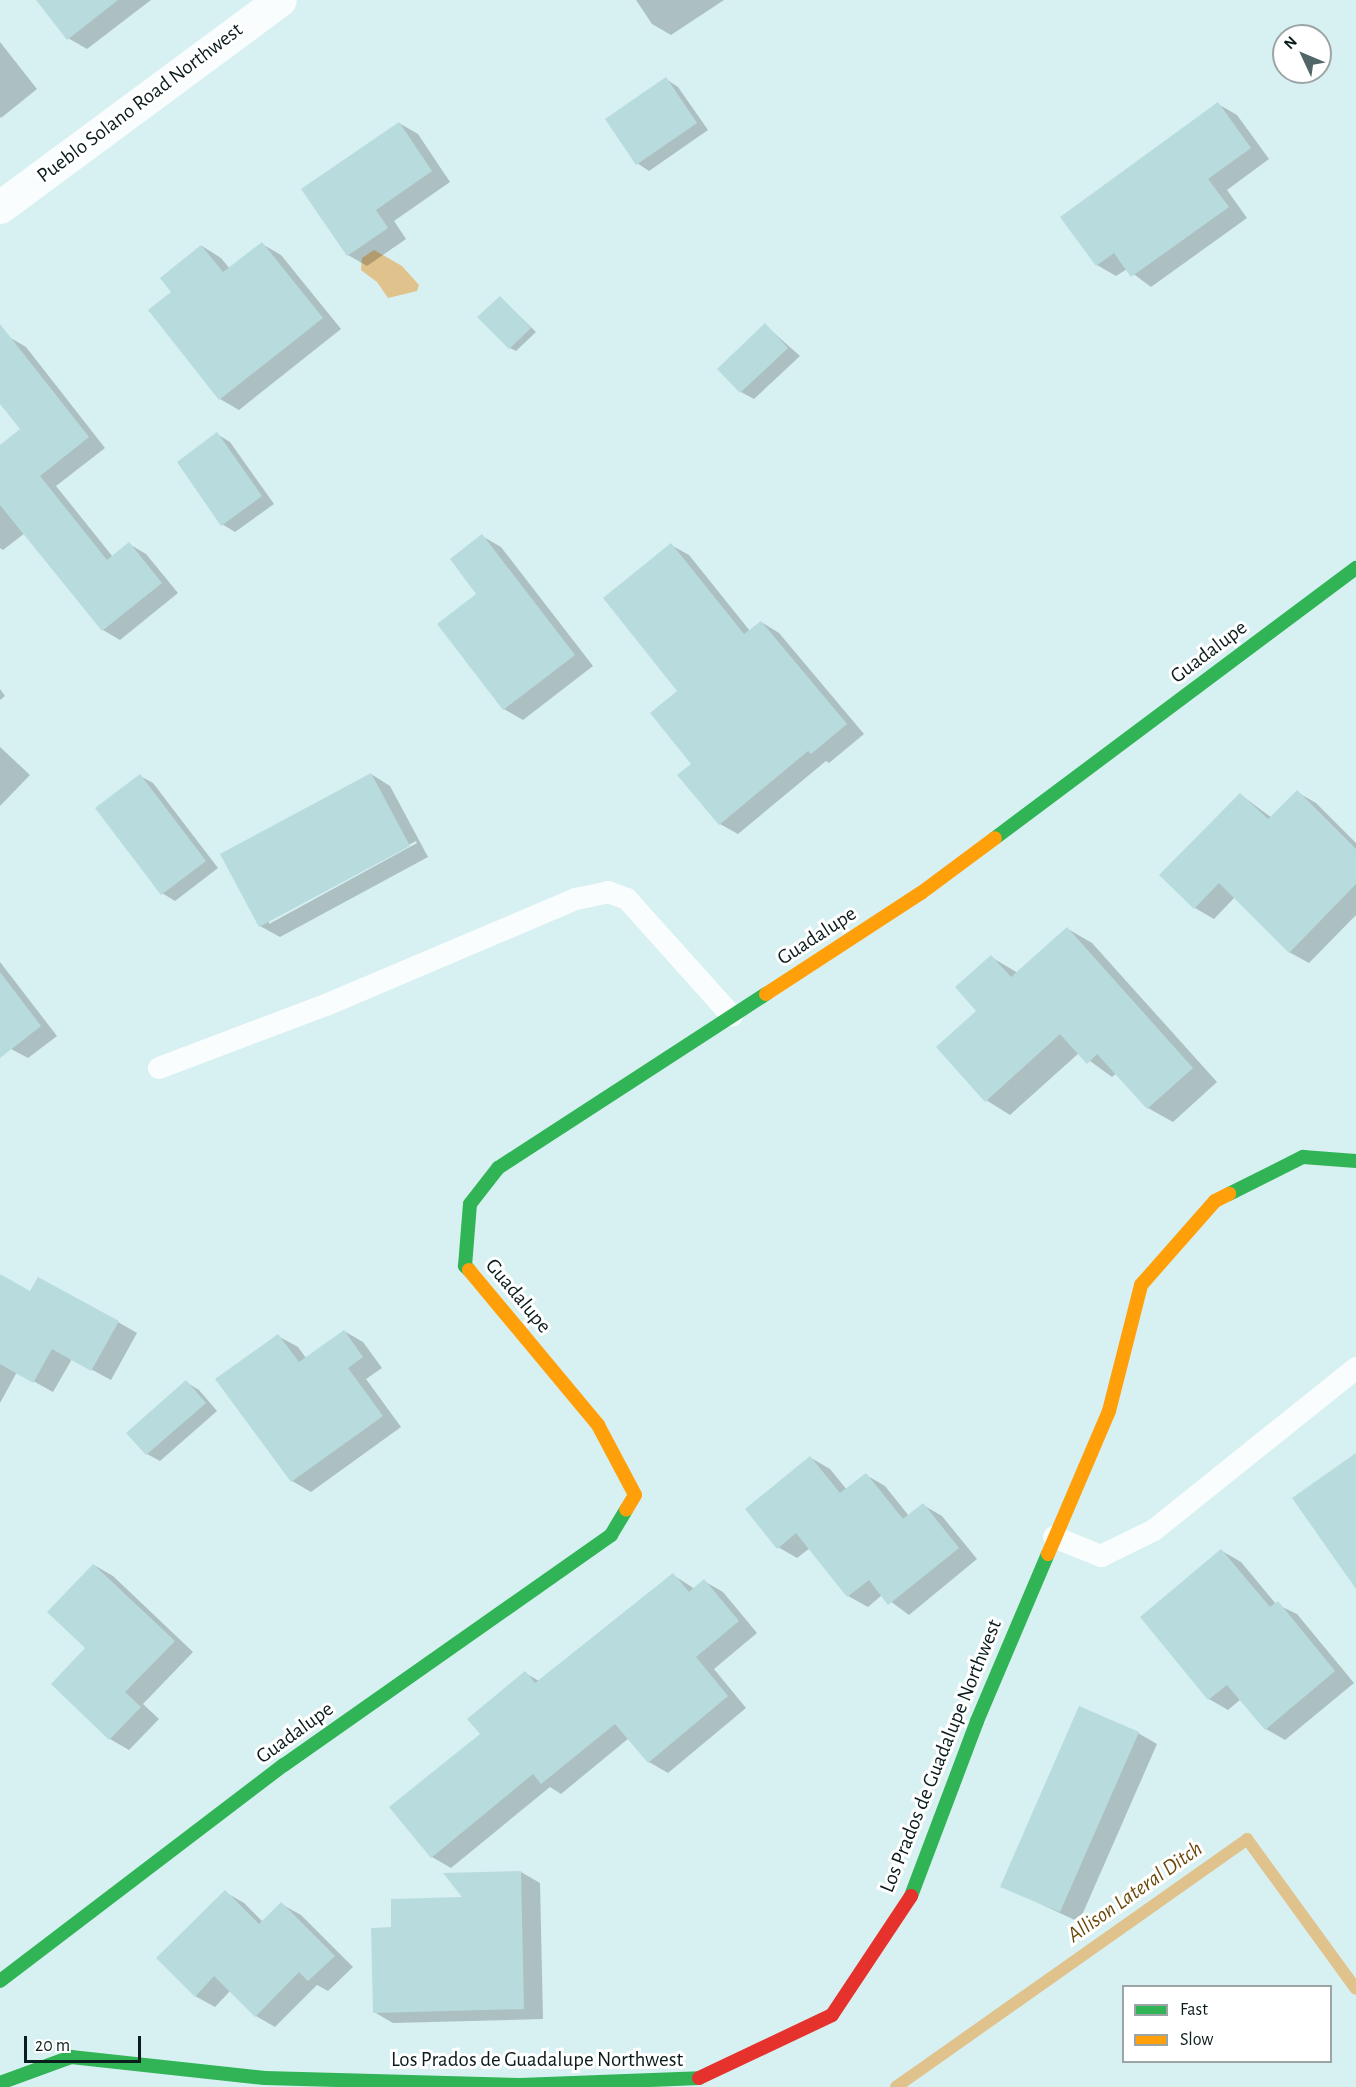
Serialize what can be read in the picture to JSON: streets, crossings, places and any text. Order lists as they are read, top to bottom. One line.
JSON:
{"streets":{"street":["Pueblo Solano Road Northwest","Guadalupe","Los Prados de Guadalupe Northwest"]},"water":["Allison Lateral Ditch"],"legend":["Fast","Slow"],"scale_bar":"20 m","north":"top left"}
